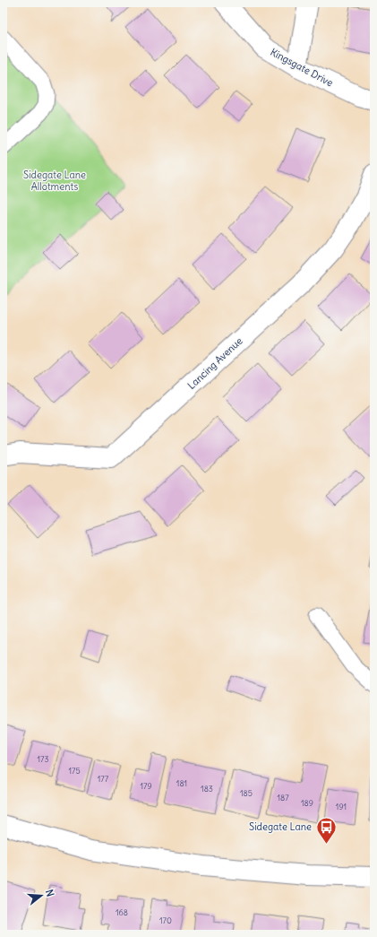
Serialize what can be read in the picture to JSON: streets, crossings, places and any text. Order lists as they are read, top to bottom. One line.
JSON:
{"streets":{"street":["Kingsgate Drive","Lancing Avenue"]},"parks":["Sidegate Lane Allotments"],"places":{"bus stop":["Sidegate Lane"]},"house_numbers":["173","175","177","181","179","183","185","187","189","191","168","170"],"north":"right"}
